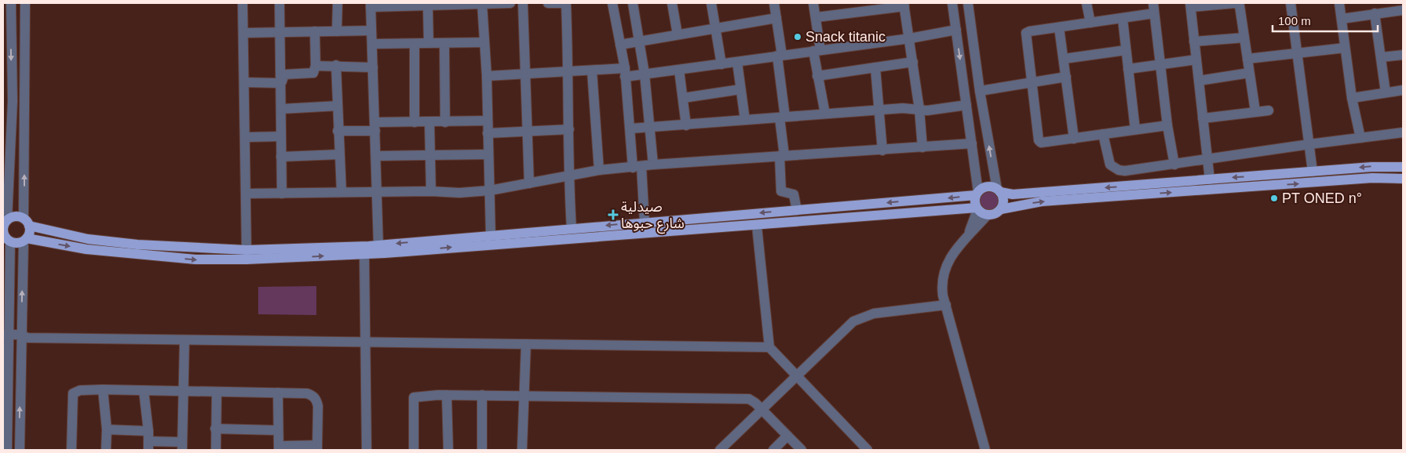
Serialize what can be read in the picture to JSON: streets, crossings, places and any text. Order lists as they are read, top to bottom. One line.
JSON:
{"places":{"other":["Snack titanic","PT ONED n°"],"health":["صيدلية شارع حبوها"]},"scale_bar":"100 m"}
